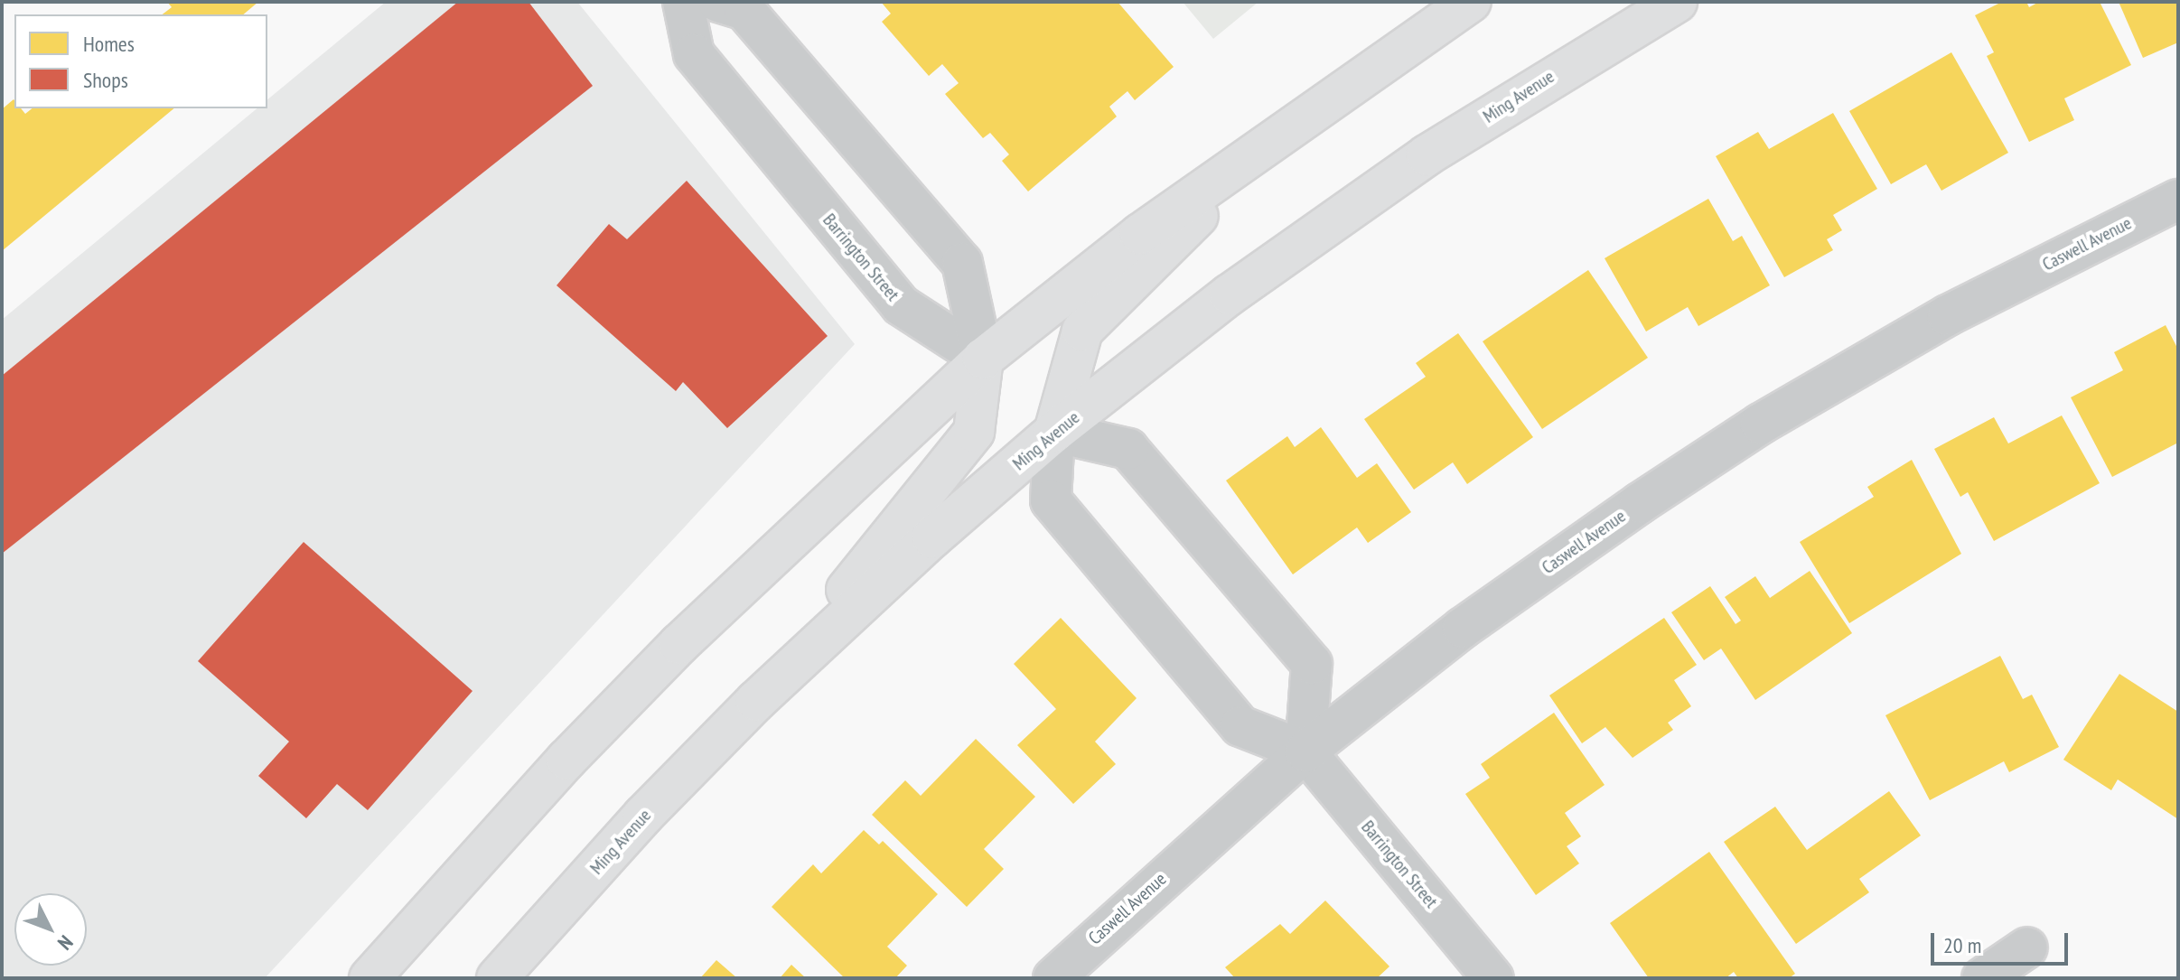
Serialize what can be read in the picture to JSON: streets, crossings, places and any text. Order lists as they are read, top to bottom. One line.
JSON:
{"streets":{"main road":["Ming Avenue"],"street":["Caswell Avenue","Barrington Street"]},"crossings":[["Ming Avenue","Barrington Street"],["Caswell Avenue","Barrington Street"]],"legend":["Homes","Shops"],"scale_bar":"20 m","north":"bottom right"}
